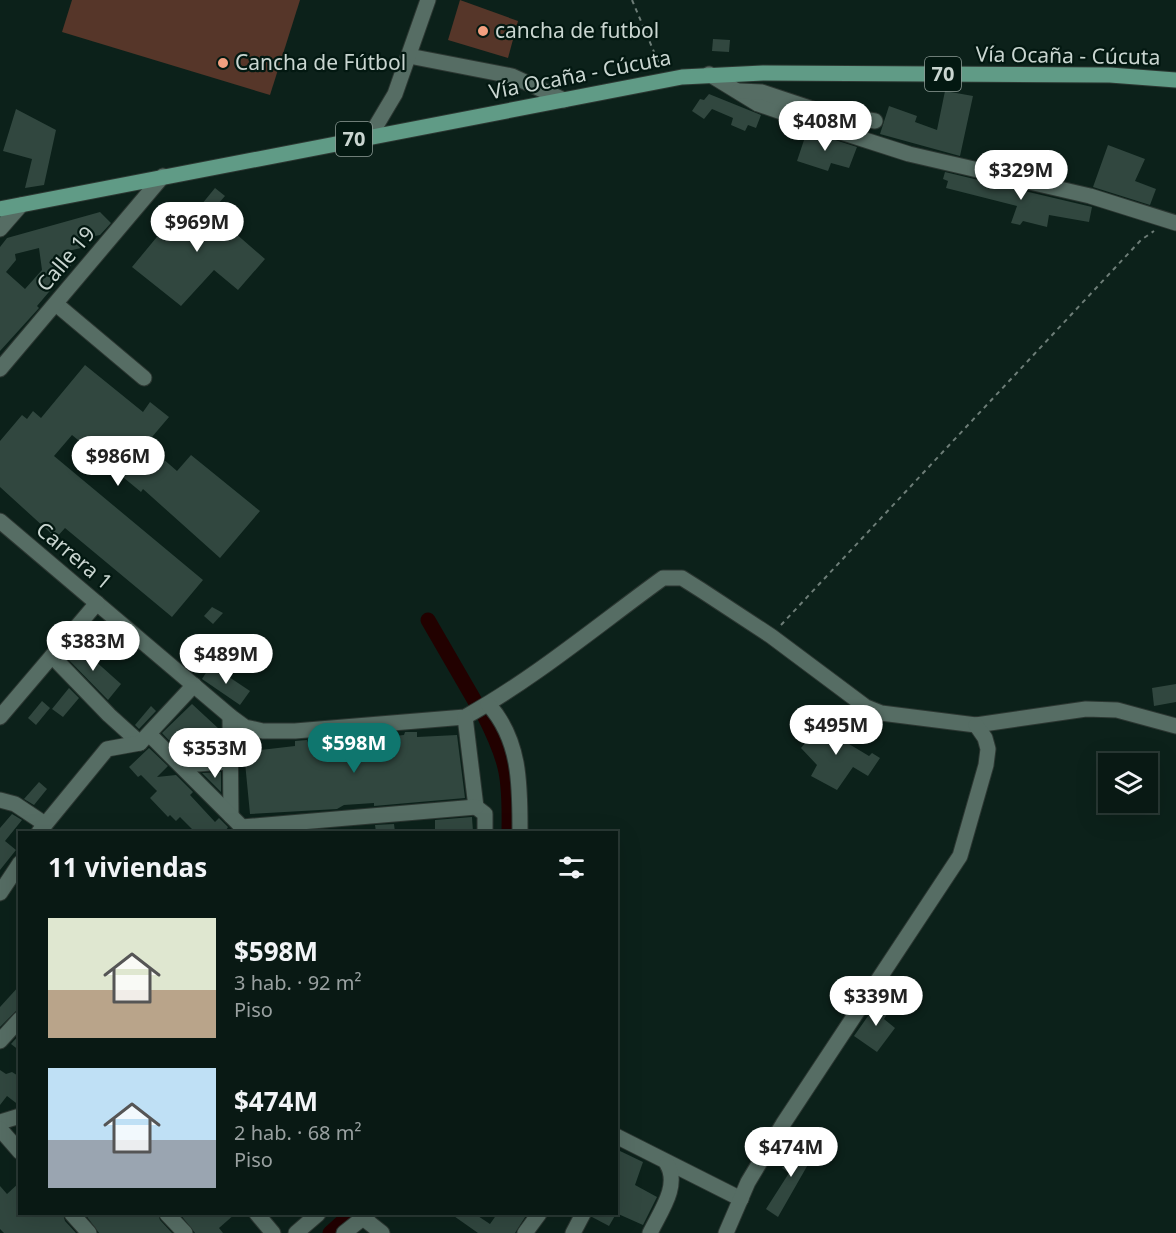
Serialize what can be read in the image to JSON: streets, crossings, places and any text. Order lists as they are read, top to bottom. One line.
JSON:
{"streets":{"main road":["Vía Ocaña - Cúcuta","70"],"street":["Calle 19","Carrera 1"]},"crossings":[["Vía Ocaña - Cúcuta","Calle 19"]],"places":["cancha de futbol","Cancha de Fútbol"],"page":{"price":["$408M","$329M","$969M","$986M","$383M","$489M","$495M","$598M","$353M","$339M","$474M"],"heading":"11 viviendas","list":[{"name":"$598M","note":"3 hab. · 92 m² · Piso"},{"name":"$474M","note":"2 hab. · 68 m² · Piso"}]}}
